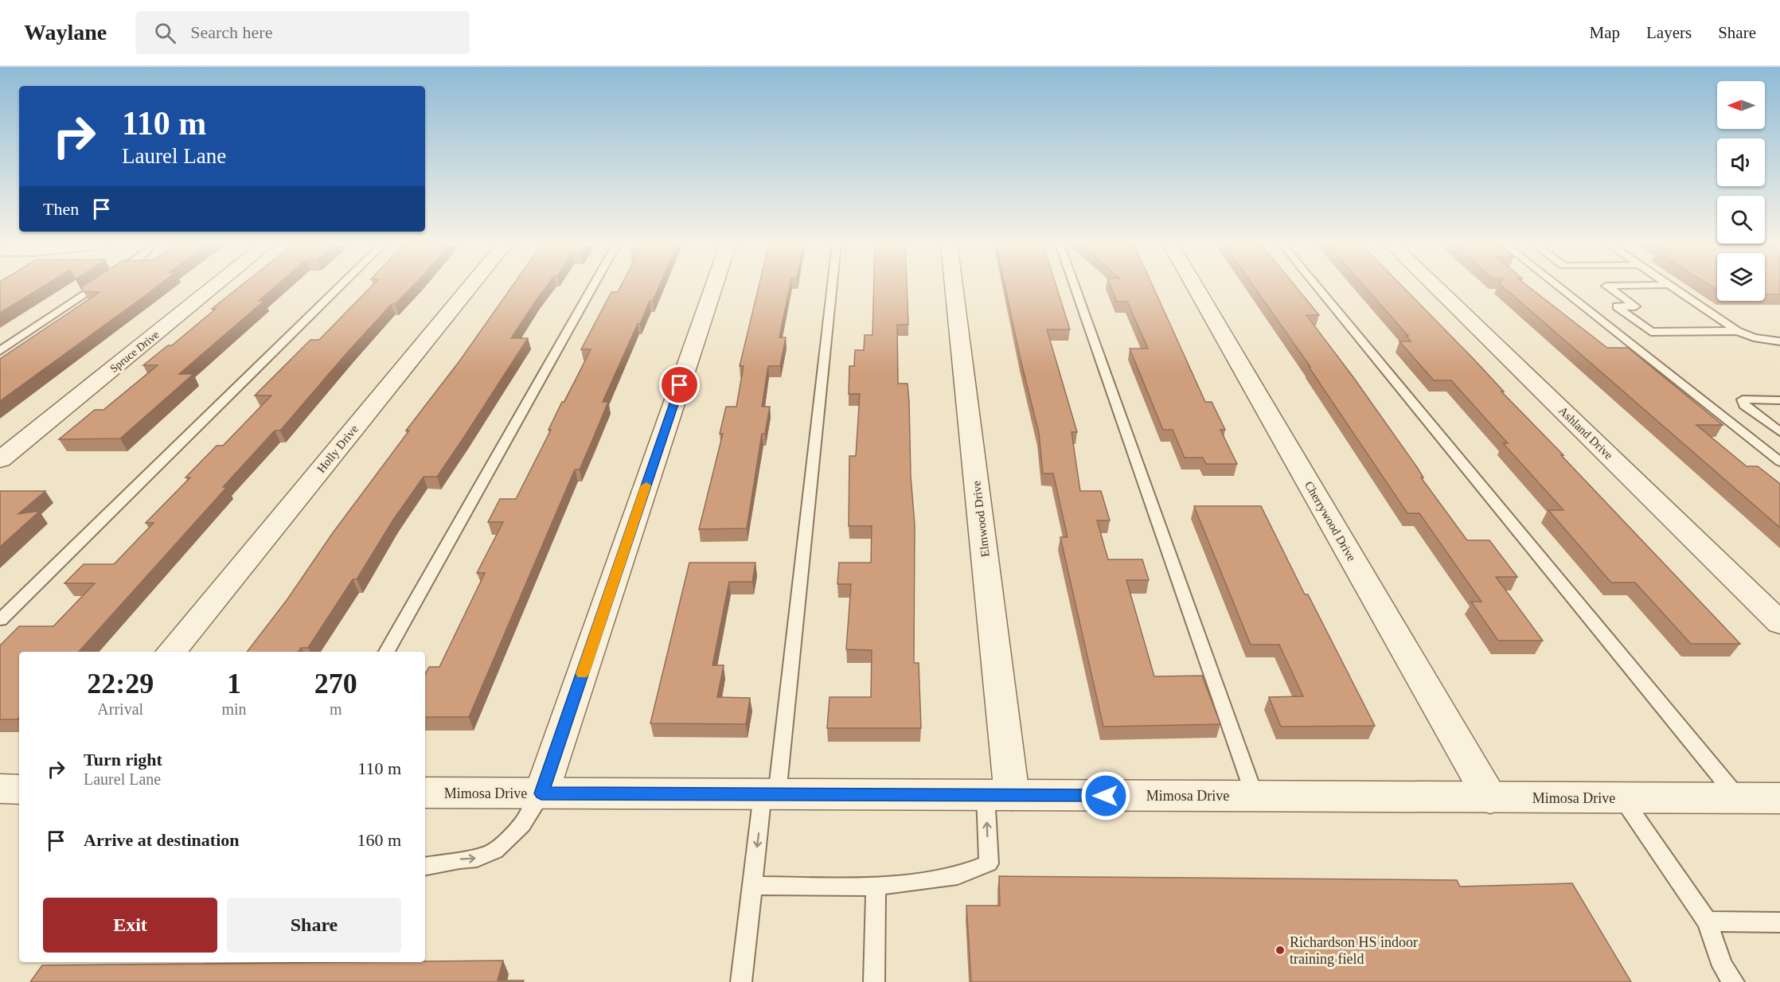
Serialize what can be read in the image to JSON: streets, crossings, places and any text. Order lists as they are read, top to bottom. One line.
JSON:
{"streets":{"street":["Spruce Drive","Ashland Drive","Holly Drive","Elmwood Drive","Cherrywood Drive","Mimosa Drive"]},"crossings":[["Elmwood Drive","Mimosa Drive"],["Cherrywood Drive","Mimosa Drive"]],"places":["Richardson HS indoor training field"],"north":"left","page":{"header":"Waylane","search":"Search here","nav":["Map","Layers","Share"],"turn":["110 m","Laurel Lane"],"then":"Then","eta":["22:29","Arrival","1","min","270","m"],"list":[{"name":"Turn right","note":"Laurel Lane","value":"110 m"},{"name":"Arrive at destination","value":"160 m"}],"buttons":["Exit","Share"]}}
